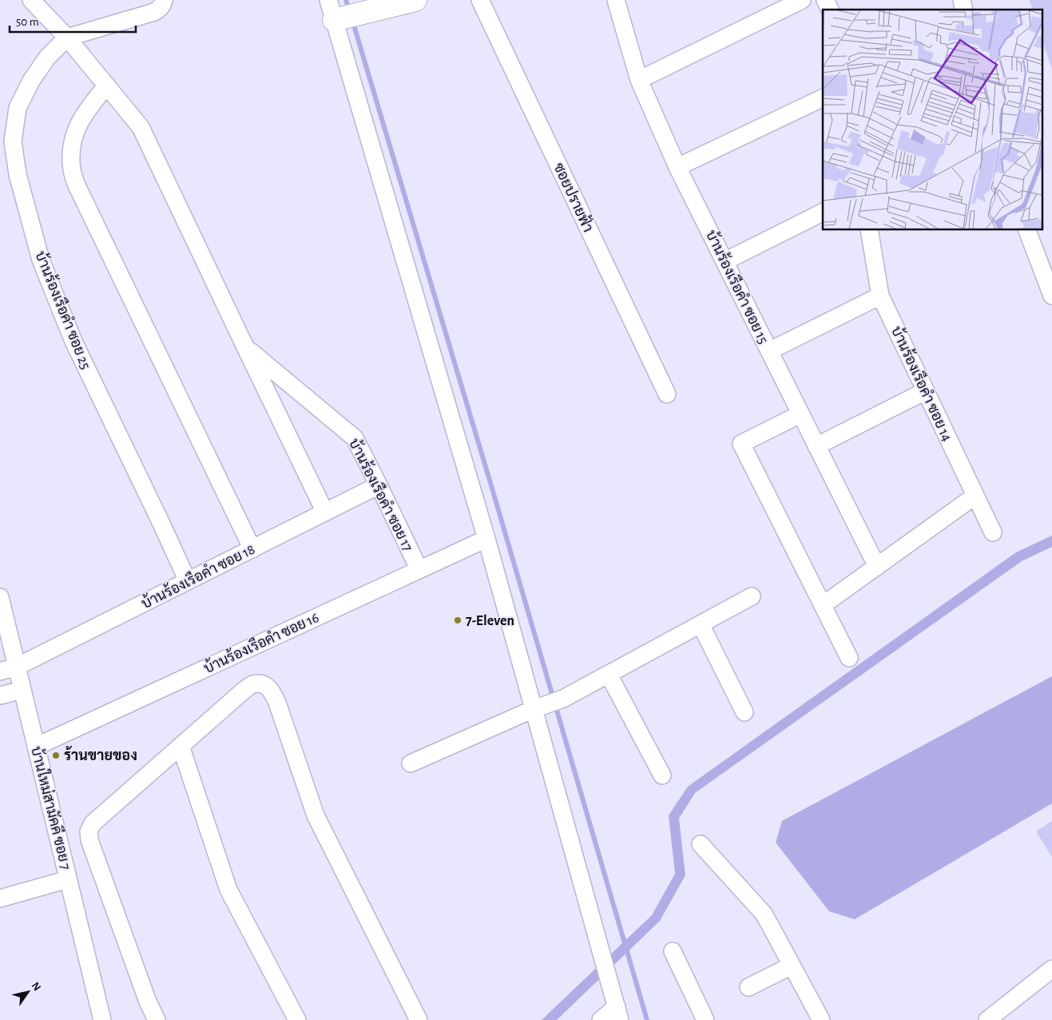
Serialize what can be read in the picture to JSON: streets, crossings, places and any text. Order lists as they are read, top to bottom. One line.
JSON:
{"streets":{"street":["ซอยปรายฟ้า","บ้านร้องเรือคำ ซอย 15","บ้านร้องเรือคำ ซอย 25","บ้านร้องเรือคำ ซอย 14","บ้านร้องเรือคำ ซอย 17","บ้านร้องเรือคำ ซอย 18","บ้านร้องเรือคำ ซอย 16","บ้านใหม่สามัคคี ซอย 7"]},"crossings":[["บ้านร้องเรือคำ ซอย 25","บ้านร้องเรือคำ ซอย 18"],["บ้านร้องเรือคำ ซอย 17","บ้านร้องเรือคำ ซอย 18"],["บ้านร้องเรือคำ ซอย 17","บ้านร้องเรือคำ ซอย 16"],["บ้านร้องเรือคำ ซอย 18","บ้านใหม่สามัคคี ซอย 7"],["บ้านร้องเรือคำ ซอย 16","บ้านใหม่สามัคคี ซอย 7"]],"places":["7-Eleven","ร้านขายของ"],"scale_bar":"50 m","north":"top right"}
